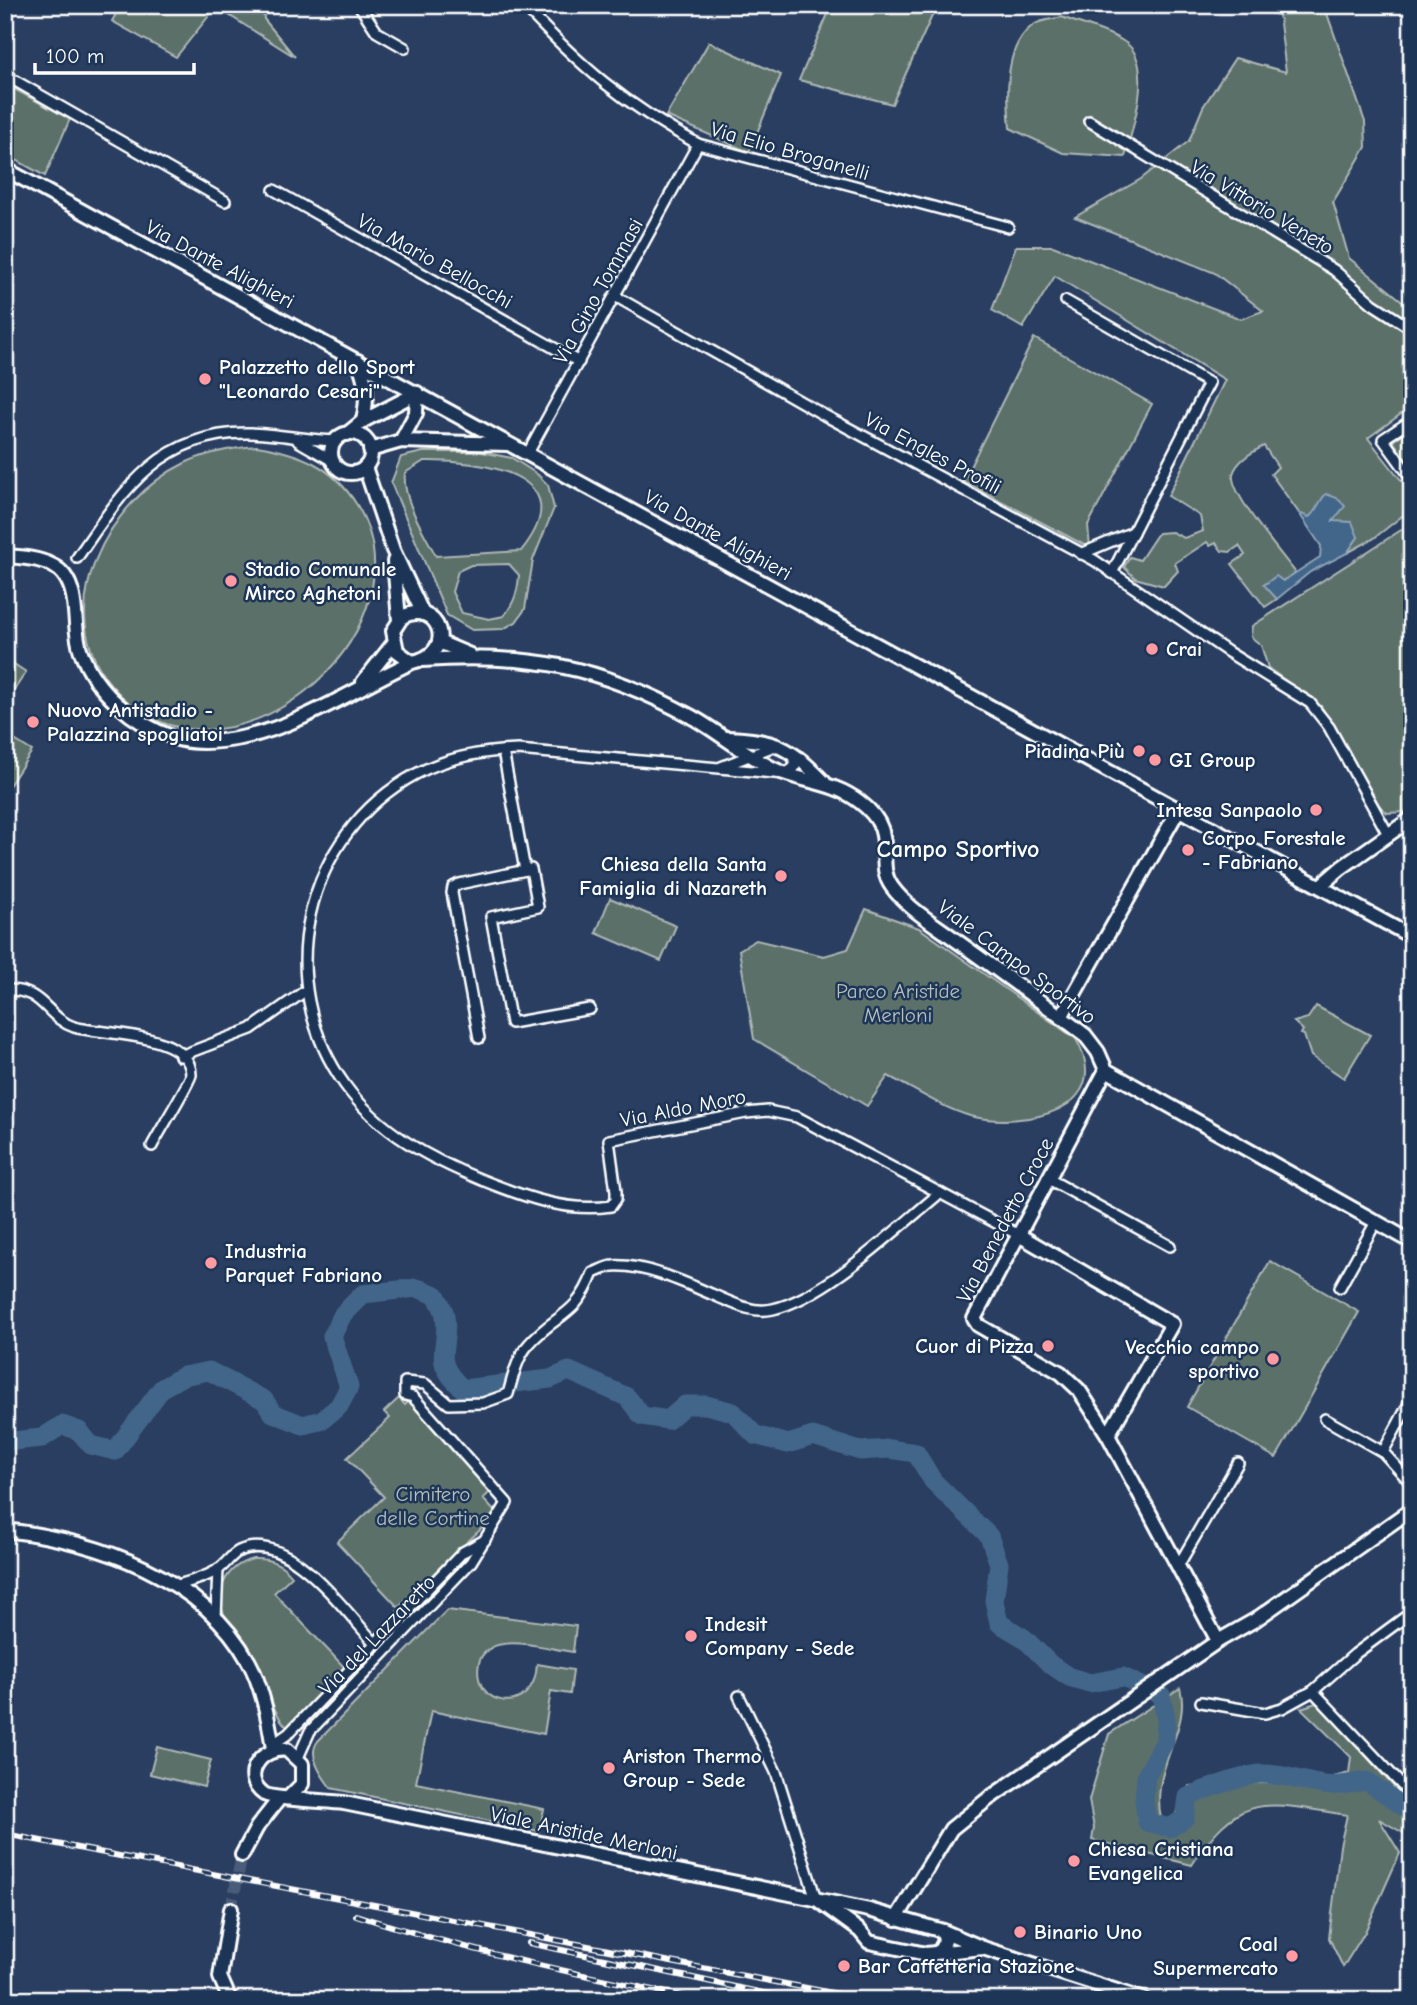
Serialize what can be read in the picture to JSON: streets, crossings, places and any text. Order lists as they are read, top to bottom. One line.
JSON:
{"streets":{"street":["Via Elio Broganelli","Via Vittorio Veneto","Via Mario Bellocchi","Via Dante Alighieri","Via Gino Tommasi","Via Engles Profili","Viale Campo Sportivo","Via Aldo Moro","Via Benedetto Croce","Via del Lazzaretto","Viale Aristide Merloni"]},"crossings":[["Via Elio Broganelli","Via Gino Tommasi"],["Via Mario Bellocchi","Via Gino Tommasi"],["Via Dante Alighieri","Via Gino Tommasi"],["Via Gino Tommasi","Via Engles Profili"],["Viale Campo Sportivo","Via Aldo Moro"],["Viale Campo Sportivo","Via Benedetto Croce"],["Via Aldo Moro","Via Benedetto Croce"],["Via Aldo Moro","Via del Lazzaretto"],["Via del Lazzaretto","Viale Aristide Merloni"]],"districts":["Campo Sportivo"],"parks":["Parco Aristide Merloni","Cimitero delle Cortine"],"places":["Palazzetto dello Sport \"Leonardo Cesari\"","Stadio Comunale Mirco Aghetoni","Crai","Nuovo Antistadio - Palazzina spogliatoi","Piadina Più","GI Group","Intesa Sanpaolo","Corpo Forestale - Fabriano","Chiesa della Santa Famiglia di Nazareth","Industria Parquet Fabriano","Cuor di Pizza","Vecchio campo sportivo","Indesit Company - Sede","Ariston Thermo Group - Sede","Chiesa Cristiana Evangelica","Binario Uno","Coal Supermercato","Bar Caffetteria Stazione"],"scale_bar":"100 m"}
